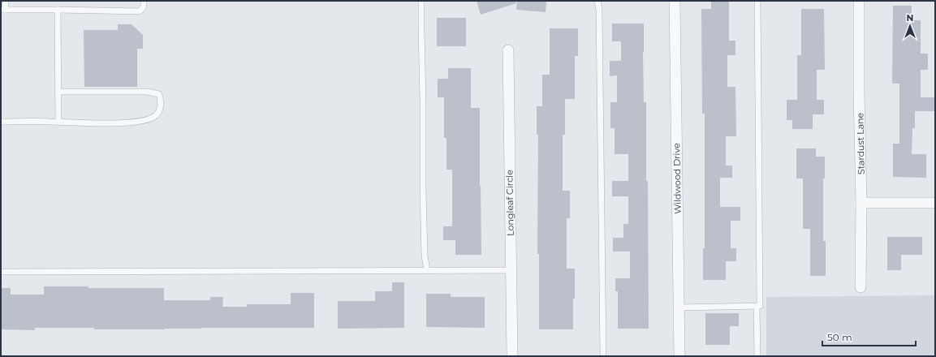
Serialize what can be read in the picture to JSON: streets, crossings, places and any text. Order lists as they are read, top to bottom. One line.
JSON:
{"streets":{"street":["Stardust Lane","Wildwood Drive","Longleaf Circle"]},"scale_bar":"50 m","north":"top"}
